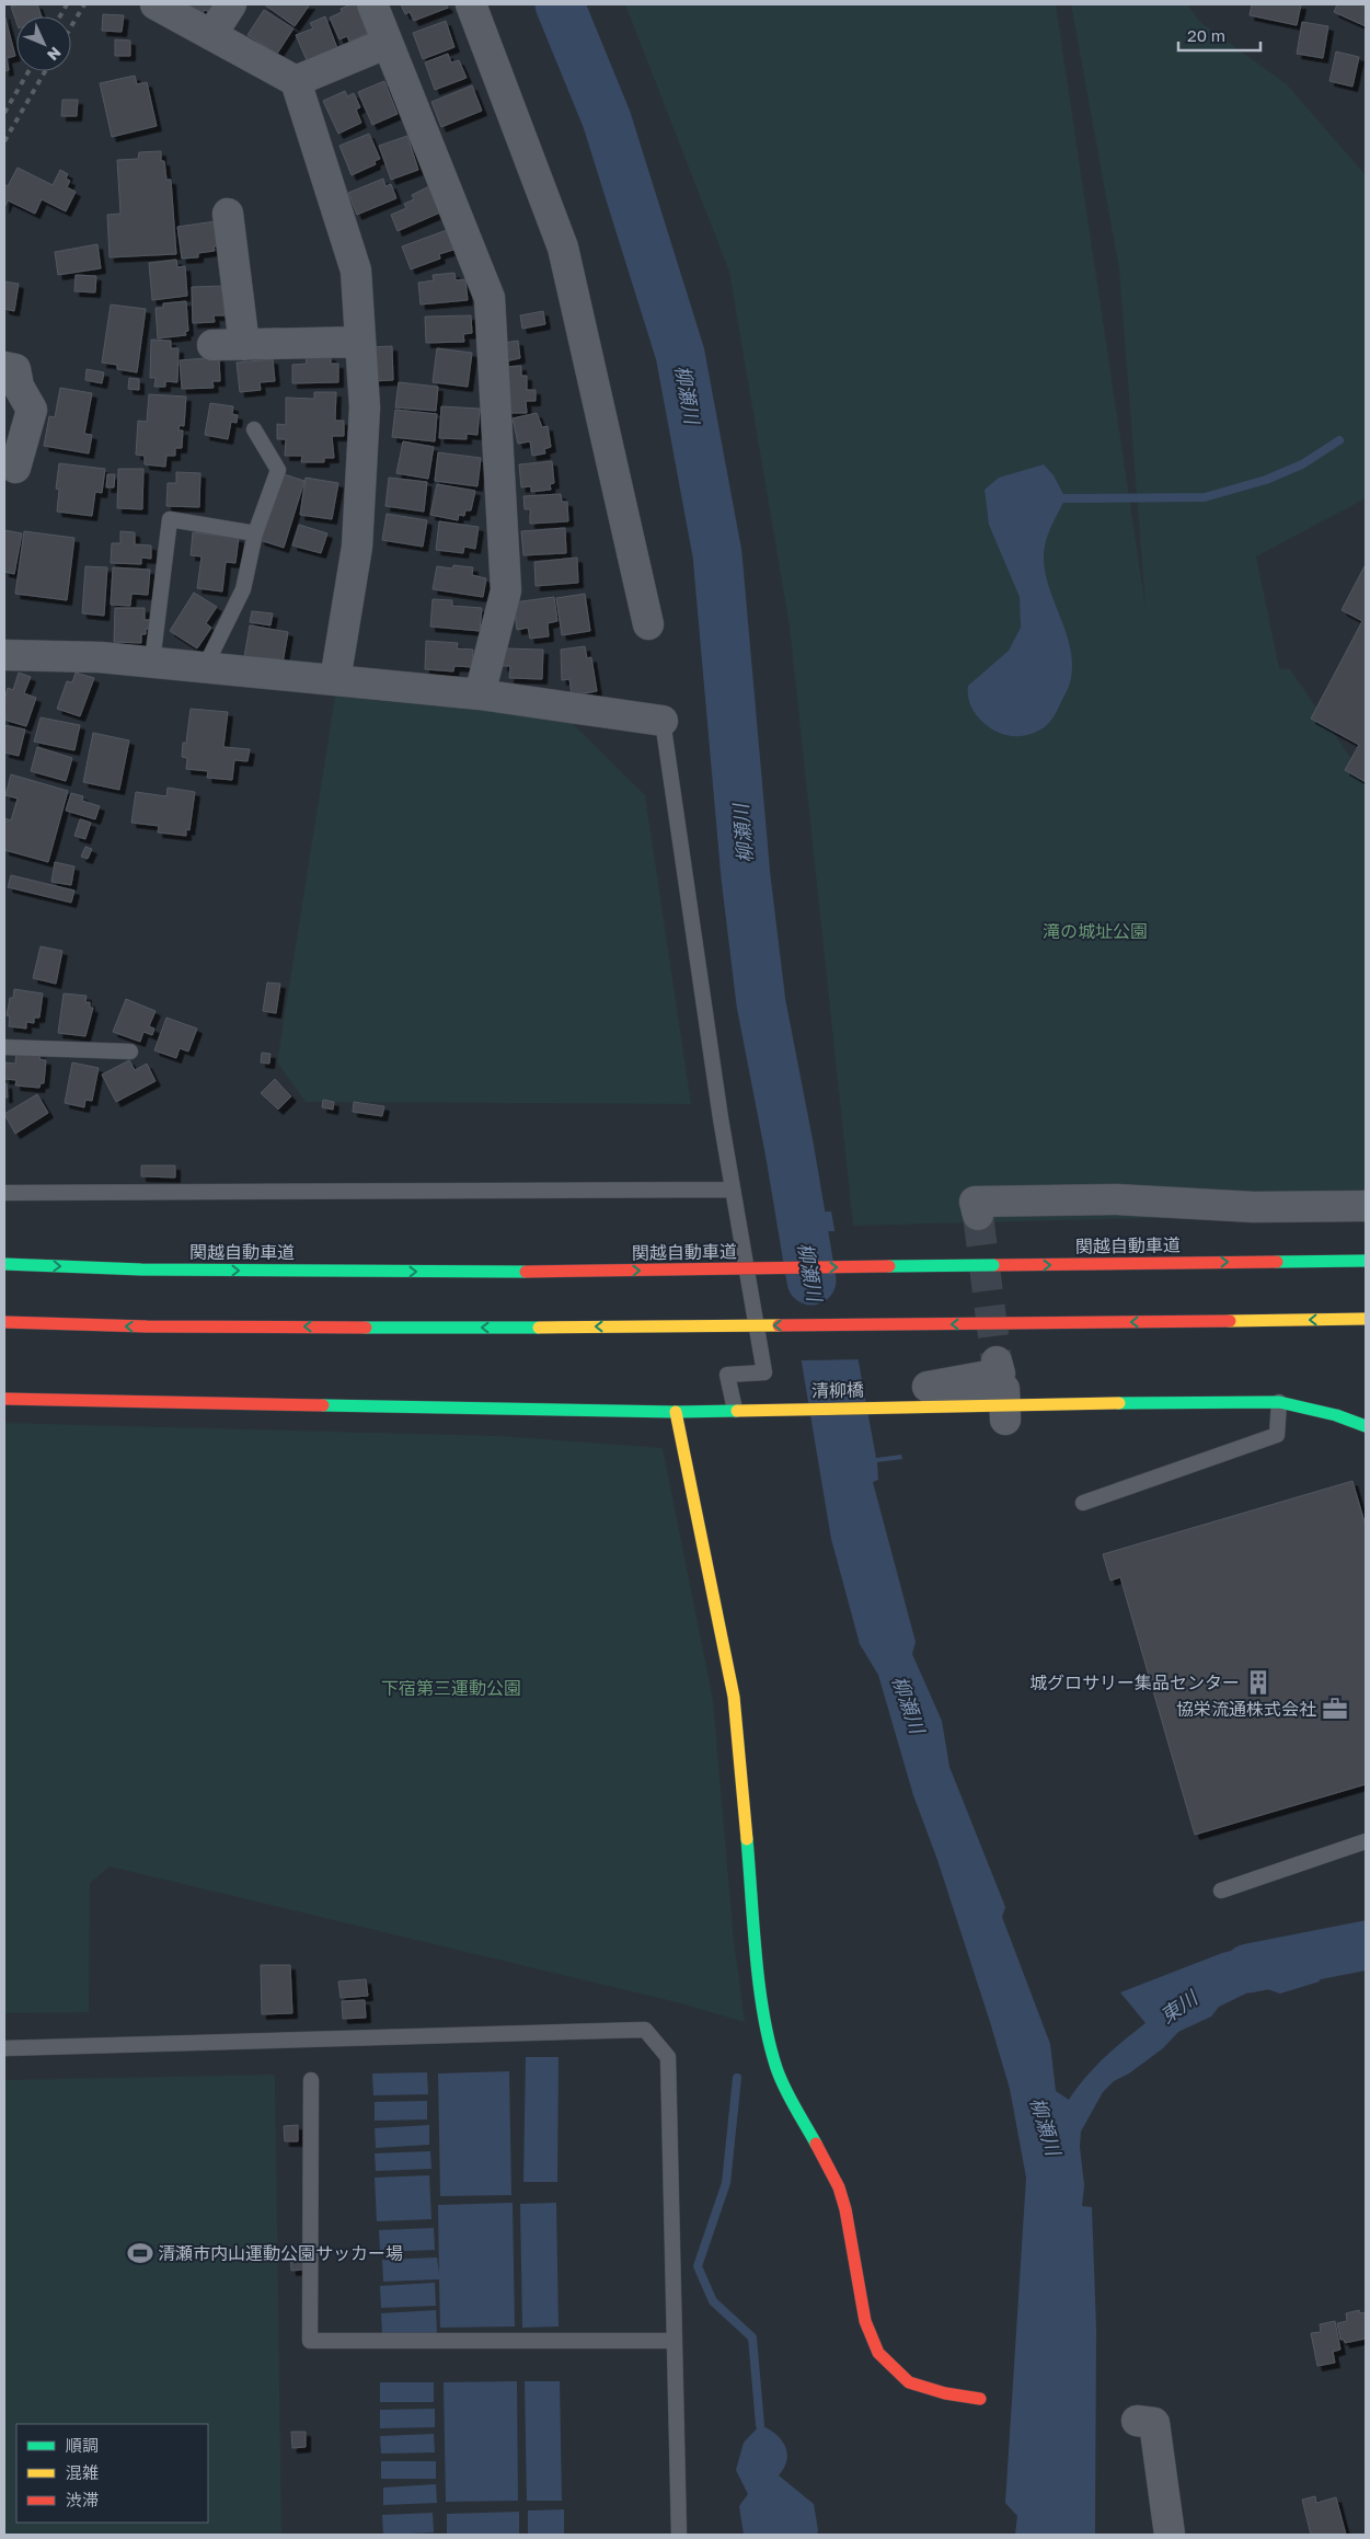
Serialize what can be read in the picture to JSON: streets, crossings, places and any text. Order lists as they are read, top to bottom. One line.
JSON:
{"streets":{"main road":["関越自動車道","清柳橋"]},"water":["柳瀬川","東川"],"parks":["滝の城址公園","下宿第三運動公園"],"places":{"building":["城グロサリー集品センター"],"office":["協栄流通株式会社"],"sports":["清瀬市内山運動公園サッカー場"]},"legend":["順調","混雑","渋滞"],"scale_bar":"20 m","north":"bottom right"}
